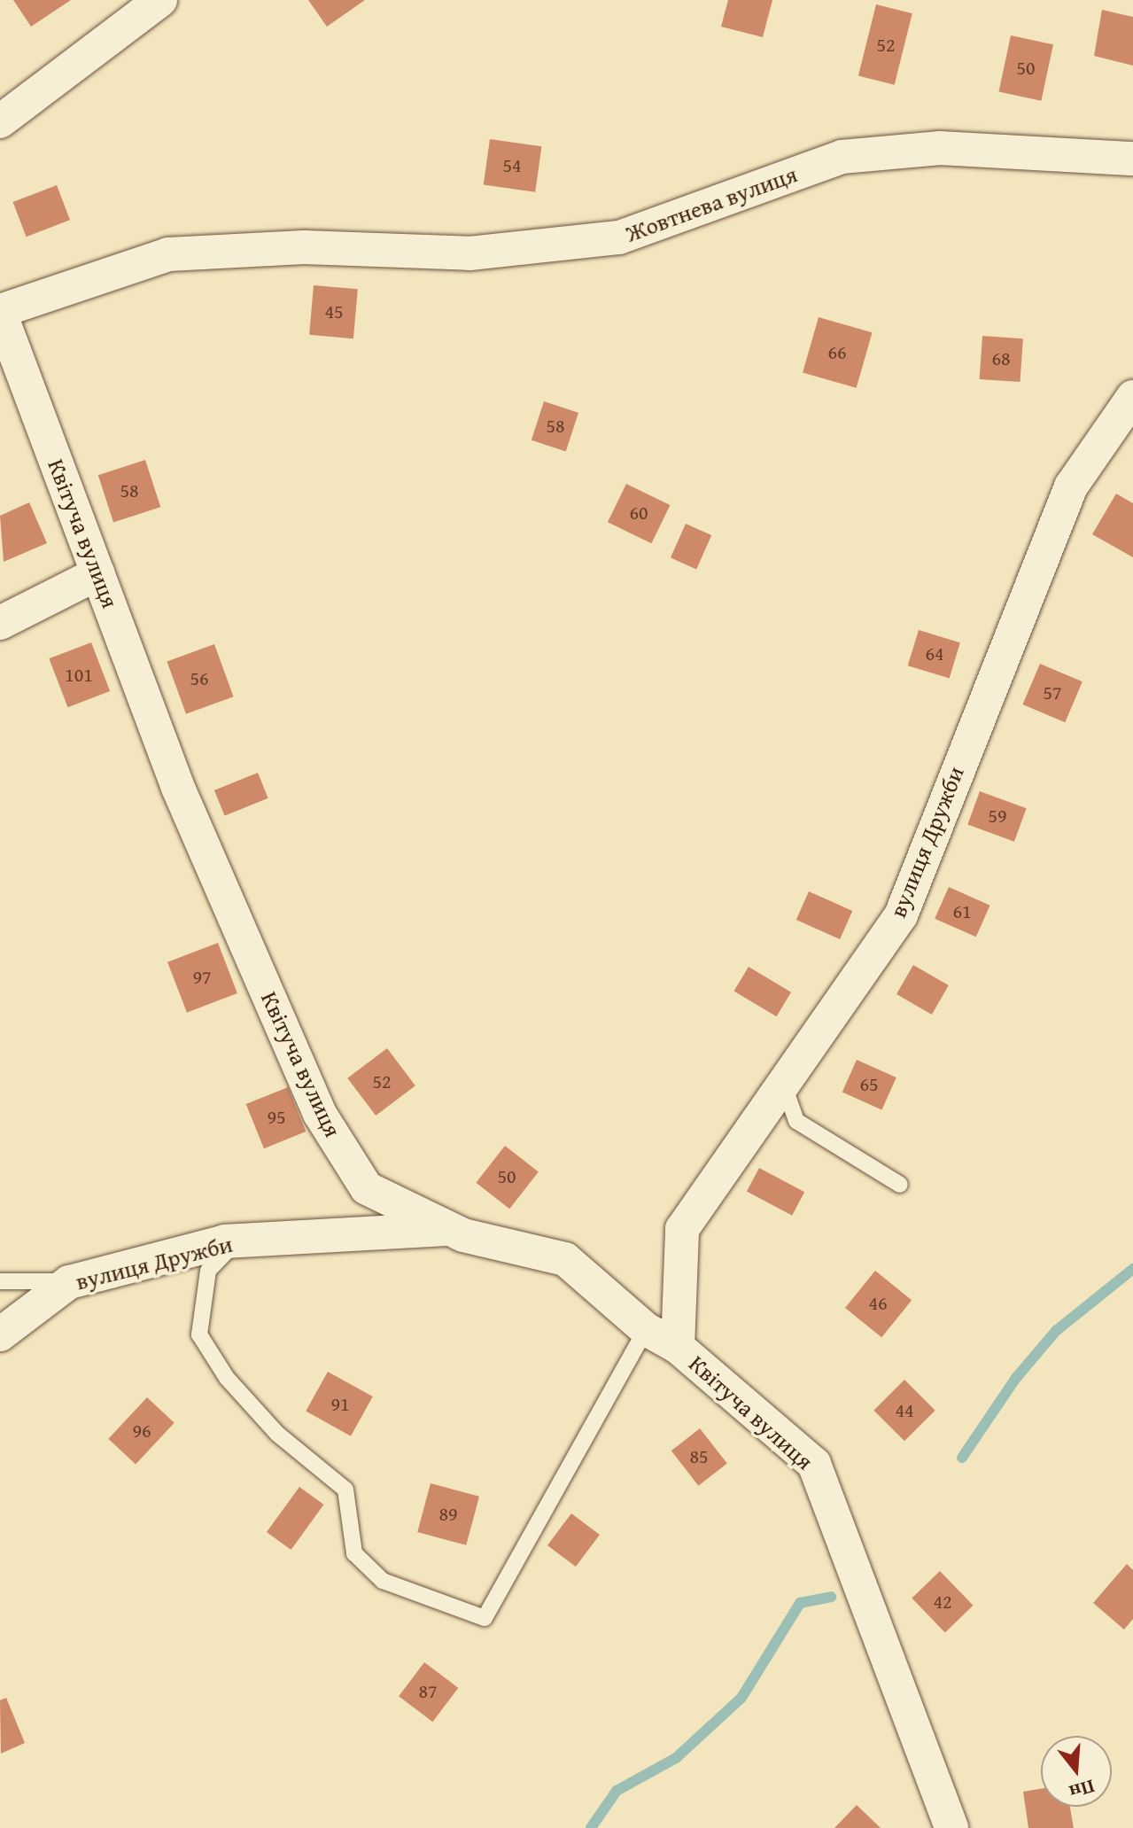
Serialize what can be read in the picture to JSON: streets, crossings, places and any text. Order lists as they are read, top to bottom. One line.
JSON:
{"streets":{"street":["Жовтнева вулиця","Квітуча вулиця","вулиця Дружби"]},"crossings":[["Жовтнева вулиця","Квітуча вулиця"],["Квітуча вулиця","вулиця Дружби"]],"house_numbers":["52","50","54","45","66","68","58","58","60","64","101","56","57","59","61","97","52","65","95","50","46","91","44","96","85","89","42","87"],"north":"bottom"}
